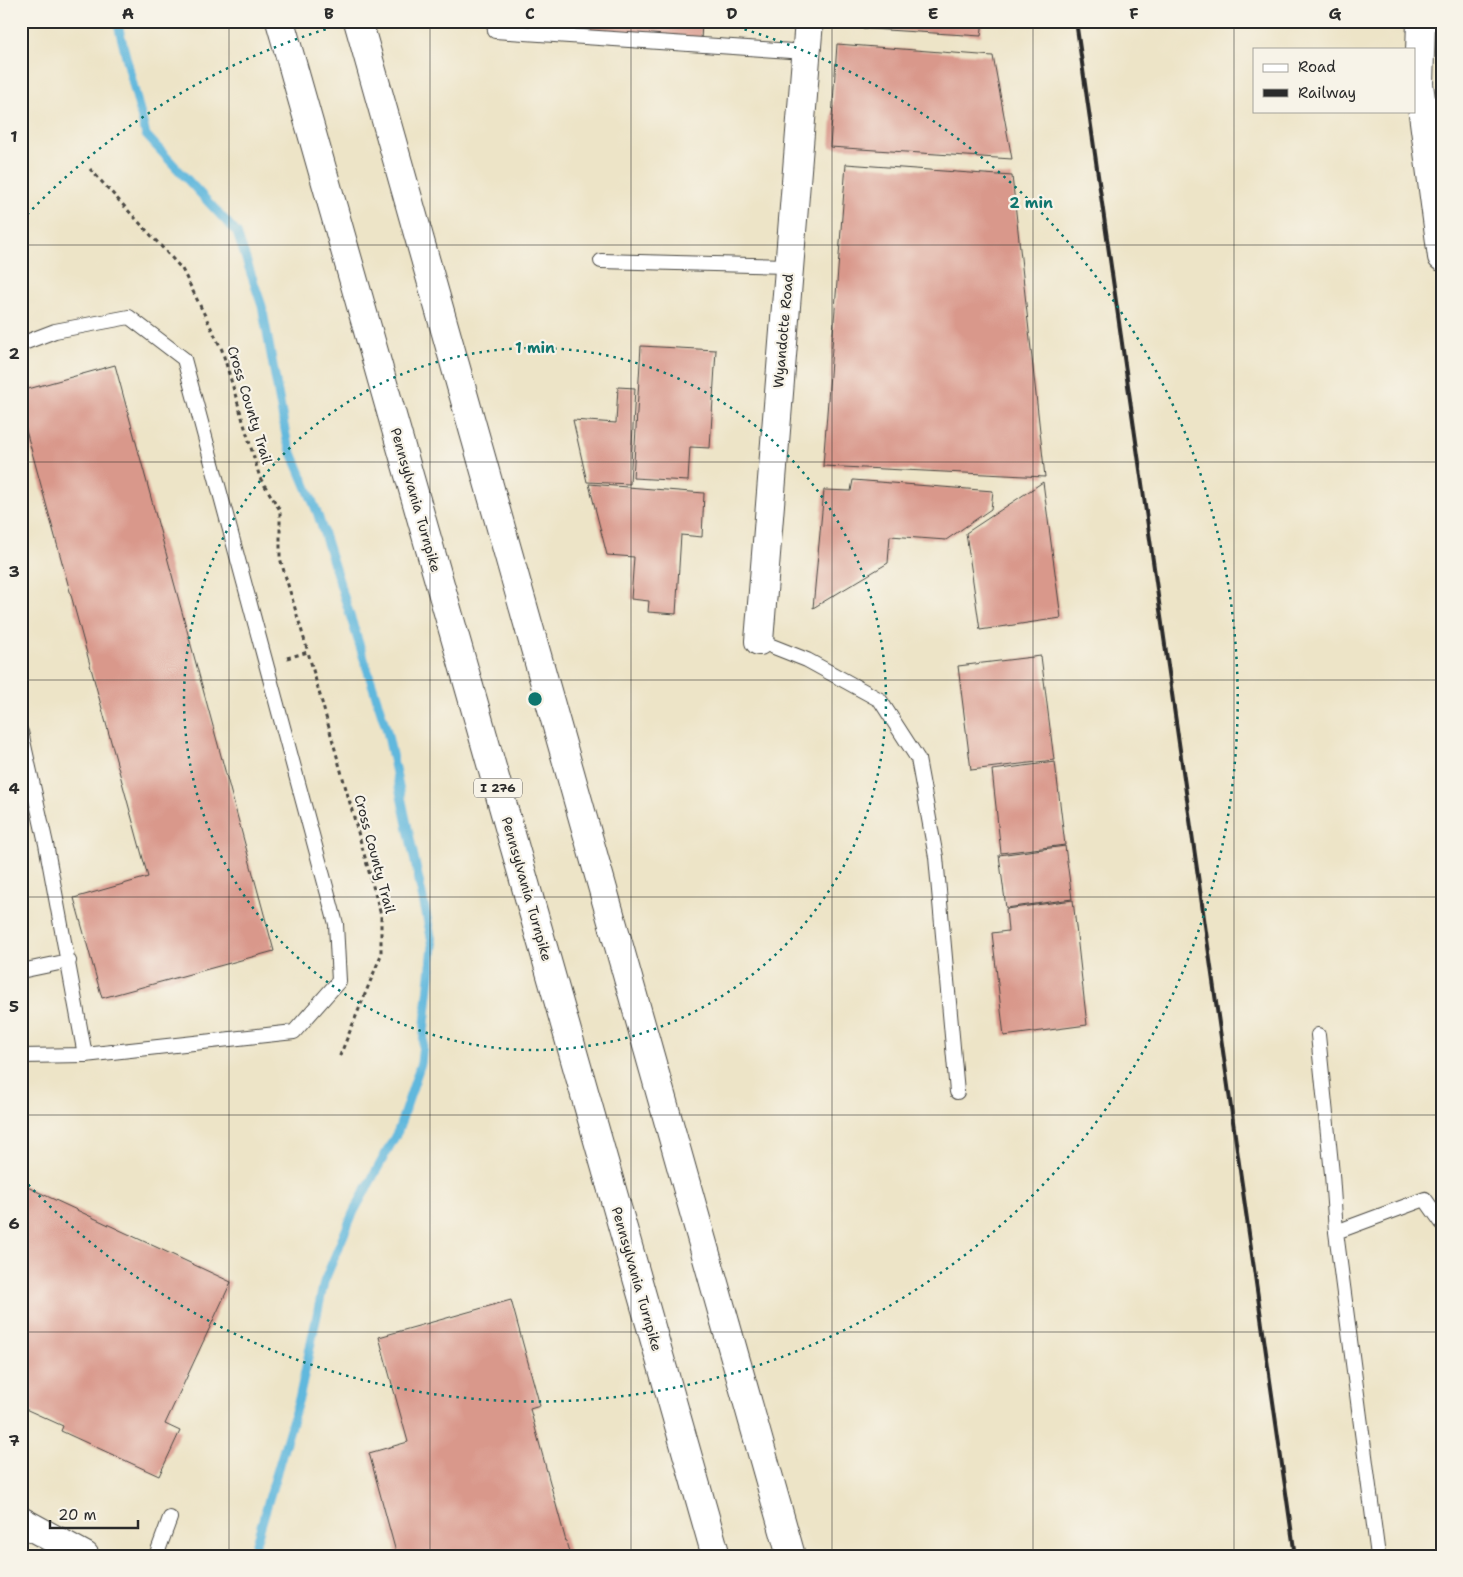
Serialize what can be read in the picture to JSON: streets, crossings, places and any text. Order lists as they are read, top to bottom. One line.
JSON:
{"streets":{"main road":["Wyandotte Road","Pennsylvania Turnpike","I 276"],"path":["Cross County Trail"]},"legend":["Road","Railway"],"scale_bar":"20 m","grid":{"columns":["A","B","C","D","E","F","G"],"rows":["1","2","3","4","5","6","7"]},"rings":["2 min","1 min"]}
